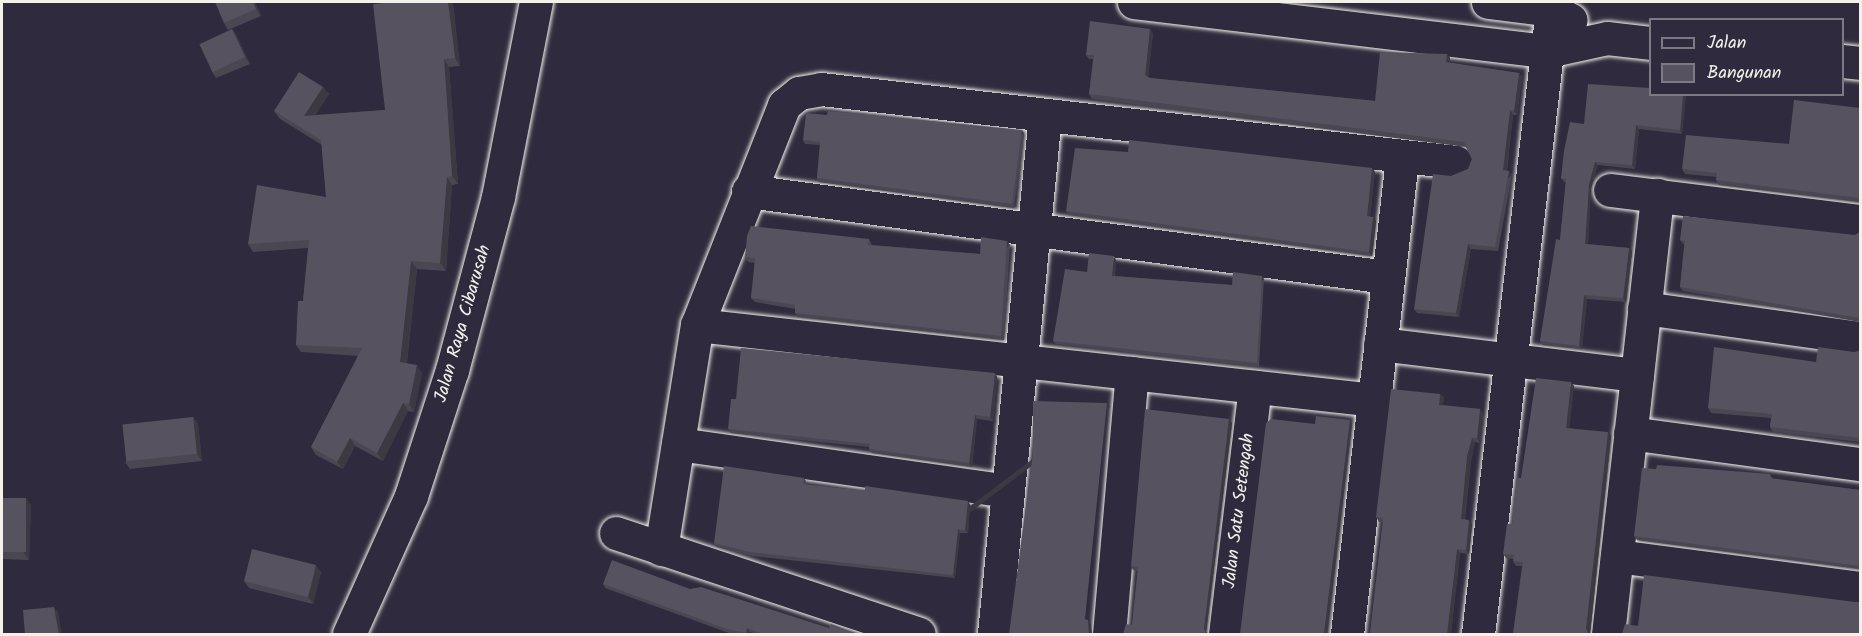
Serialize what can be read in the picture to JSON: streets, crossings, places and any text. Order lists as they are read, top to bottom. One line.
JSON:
{"streets":{"street":["Jalan Raya Cibarusah","Jalan Satu Setengah"]},"legend":["Jalan","Bangunan"]}
